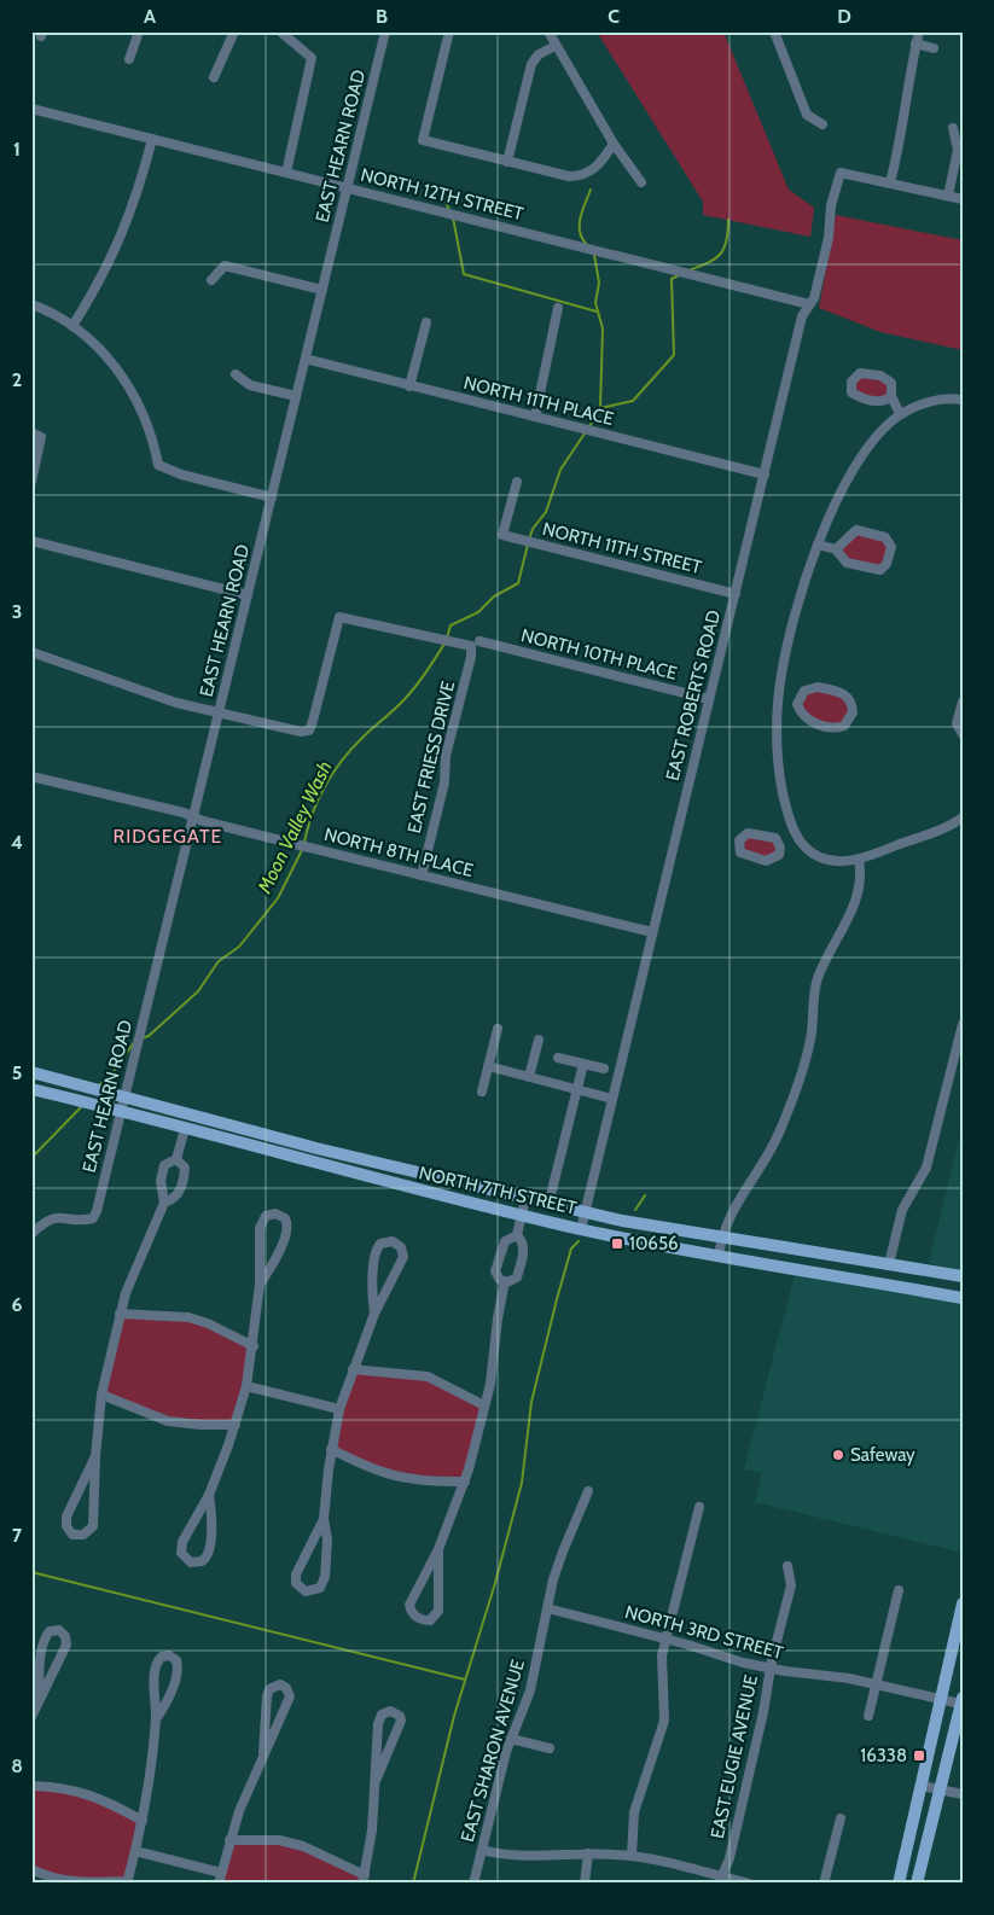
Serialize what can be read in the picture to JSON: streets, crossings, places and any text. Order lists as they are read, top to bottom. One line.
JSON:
{"streets":{"main road":["NORTH 7TH STREET"],"street":["EAST HEARN ROAD","NORTH 12TH STREET","NORTH 11TH PLACE","NORTH 11TH STREET","NORTH 10TH PLACE","EAST ROBERTS ROAD","EAST FRIESS DRIVE","NORTH 8TH PLACE","NORTH 3RD STREET","EAST SHARON AVENUE","EAST EUGIE AVENUE"]},"crossings":[["EAST HEARN ROAD","NORTH 12TH STREET"],["EAST HEARN ROAD","NORTH 11TH PLACE"],["EAST HEARN ROAD","EAST FRIESS DRIVE"],["EAST HEARN ROAD","NORTH 8TH PLACE"],["EAST HEARN ROAD","NORTH 7TH STREET"],["NORTH 12TH STREET","EAST ROBERTS ROAD"],["NORTH 11TH PLACE","EAST ROBERTS ROAD"],["NORTH 11TH STREET","EAST ROBERTS ROAD"],["NORTH 10TH PLACE","EAST ROBERTS ROAD"],["EAST ROBERTS ROAD","NORTH 8TH PLACE"],["EAST ROBERTS ROAD","NORTH 7TH STREET"],["EAST FRIESS DRIVE","NORTH 8TH PLACE"],["NORTH 3RD STREET","EAST SHARON AVENUE"],["NORTH 3RD STREET","EAST EUGIE AVENUE"]],"districts":["RIDGEGATE"],"water":["Moon Valley Wash"],"places":{"transit":["10656","16338"],"other":["Safeway"]},"grid":{"columns":["A","B","C","D"],"rows":["1","2","3","4","5","6","7","8"]}}
